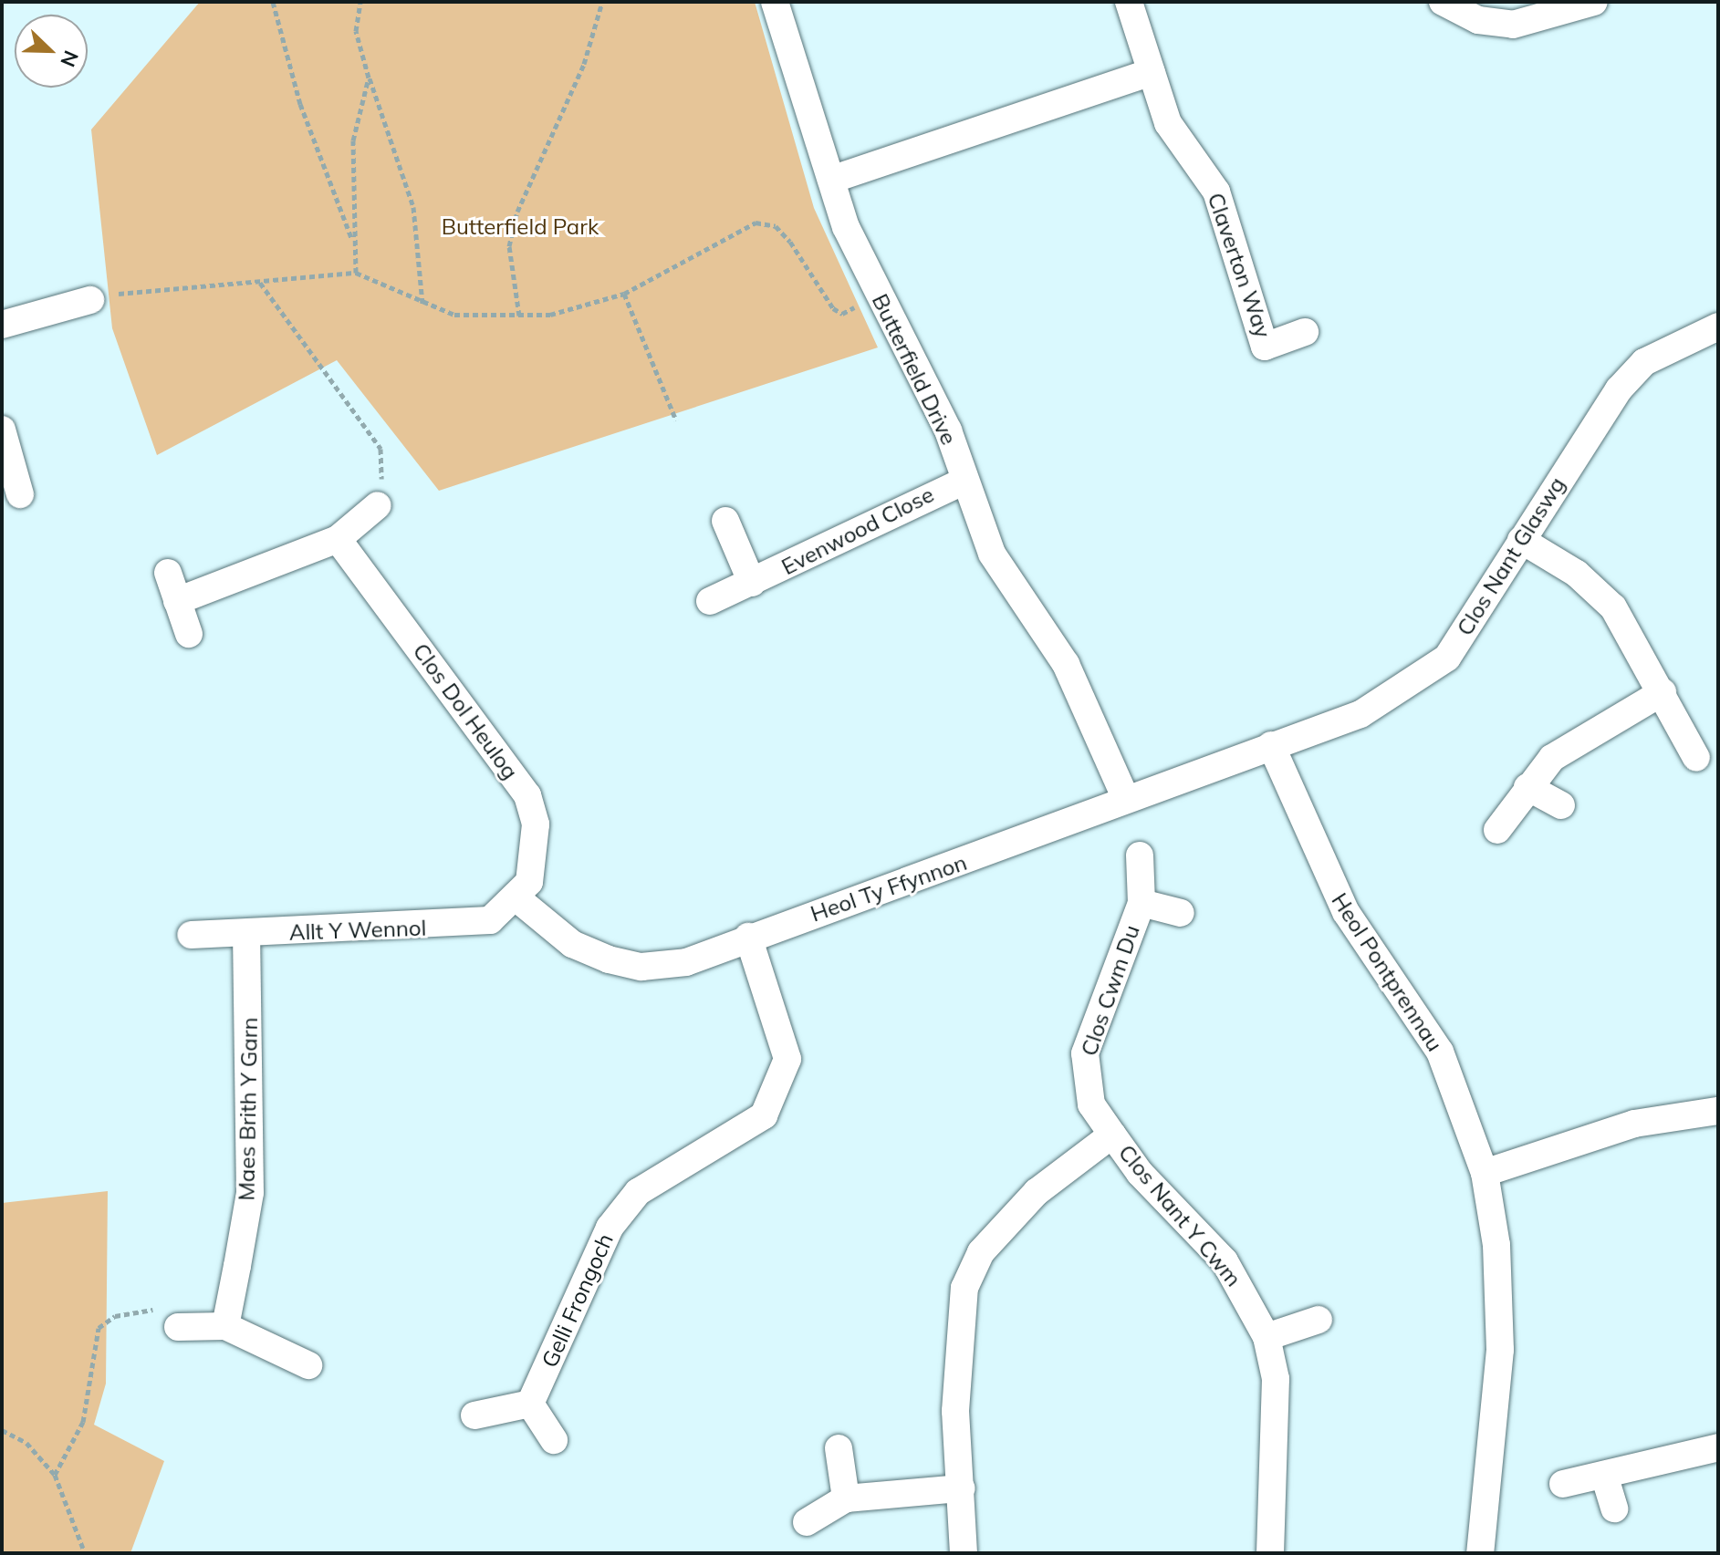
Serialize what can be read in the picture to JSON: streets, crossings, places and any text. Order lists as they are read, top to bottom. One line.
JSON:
{"streets":{"street":["Claverton Way","Butterfield Drive","Evenwood Close","Clos Nant Glaswg","Clos Dol Heulog","Heol Ty Ffynnon","Allt Y Wennol","Heol Pontprennau","Clos Cwm Du","Maes Brith Y Garn","Clos Nant Y Cwm","Gelli Frongoch"]},"crossings":[["Butterfield Drive","Evenwood Close"],["Butterfield Drive","Heol Ty Ffynnon"],["Clos Nant Glaswg","Heol Ty Ffynnon"],["Clos Nant Glaswg","Heol Pontprennau"],["Clos Dol Heulog","Heol Ty Ffynnon"],["Clos Dol Heulog","Allt Y Wennol"],["Heol Ty Ffynnon","Allt Y Wennol"],["Heol Ty Ffynnon","Heol Pontprennau"],["Heol Ty Ffynnon","Gelli Frongoch"],["Allt Y Wennol","Maes Brith Y Garn"],["Clos Cwm Du","Clos Nant Y Cwm"]],"parks":["Butterfield Park"],"north":"bottom right"}
